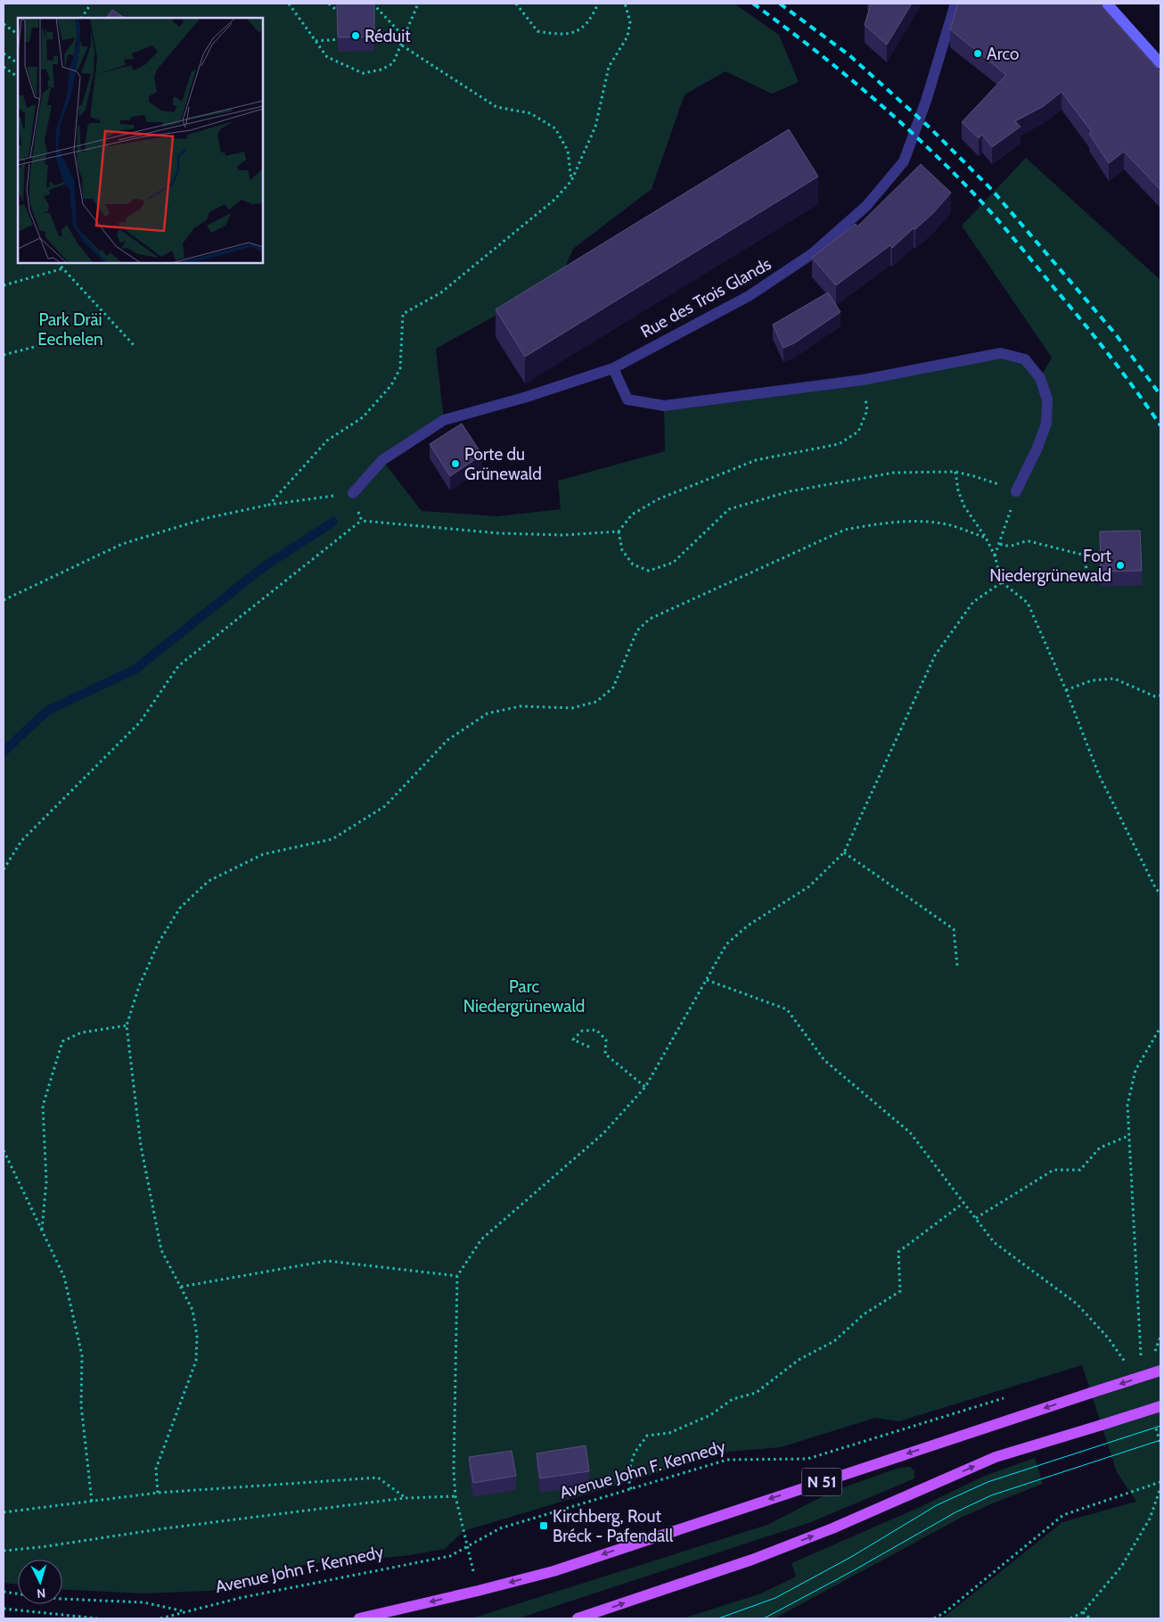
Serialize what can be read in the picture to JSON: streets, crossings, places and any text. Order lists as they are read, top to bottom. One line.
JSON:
{"streets":{"main road":["N 51"],"street":["Rue des Trois Glands"],"path":["Avenue John F. Kennedy"]},"parks":["Park Dräi Eechelen","Parc Niedergrünewald"],"places":{"other":["Réduit","Arco","Porte du Grünewald","Fort Niedergrünewald"],"transit":["Kirchberg, Rout Bréck - Pafendall"]},"north":"bottom"}
